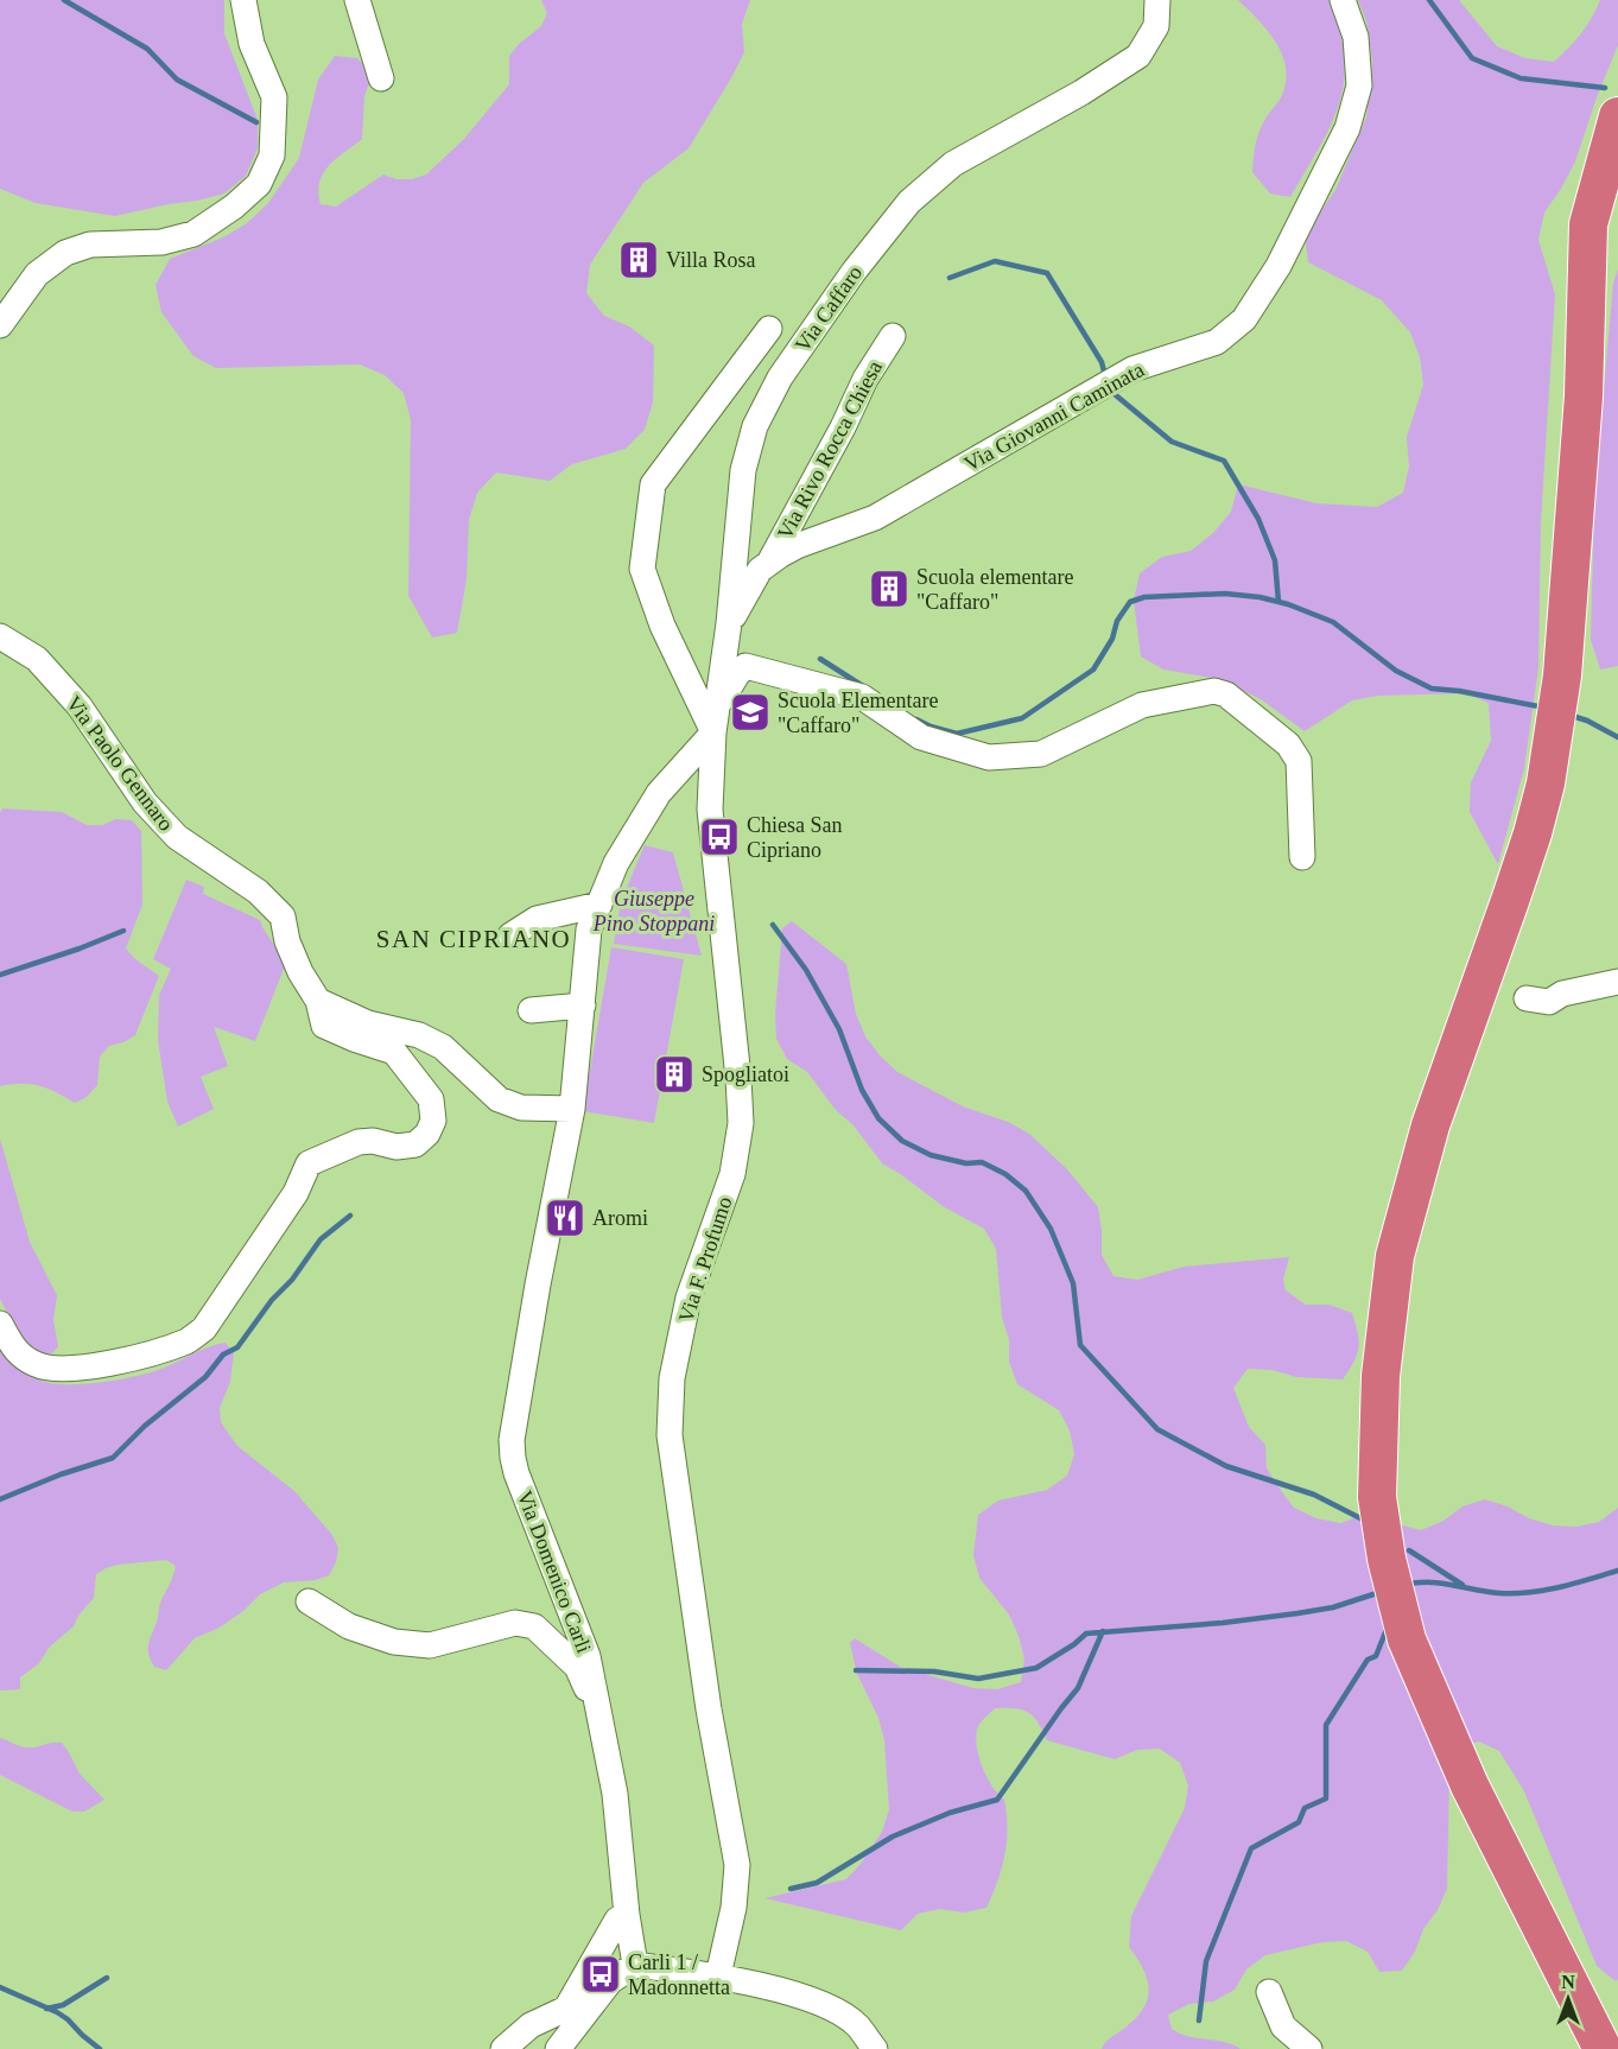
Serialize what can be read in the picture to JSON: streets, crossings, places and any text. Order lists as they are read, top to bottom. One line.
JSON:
{"streets":{"street":["Via Caffaro","Via Giovanni Caminata","Via Rivo Rocca Chiesa","Via Paolo Gennaro","Via F. Profumo","Via Domenico Carli"]},"crossings":[["Via Caffaro","Via Giovanni Caminata"],["Via Caffaro","Via F. Profumo"],["Via Caffaro","Via Domenico Carli"],["Via Giovanni Caminata","Via Rivo Rocca Chiesa"],["Via F. Profumo","Via Domenico Carli"]],"districts":["SAN CIPRIANO"],"parks":["Giuseppe Pino Stoppani"],"places":{"building":["Villa Rosa","Scuola elementare \"Caffaro\"","Spogliatoi"],"school or university":["Scuola Elementare \"Caffaro\""],"bus stop":["Chiesa San Cipriano","Carli 1 / Madonnetta"],"restaurant":["Aromi"]},"north":"top"}
